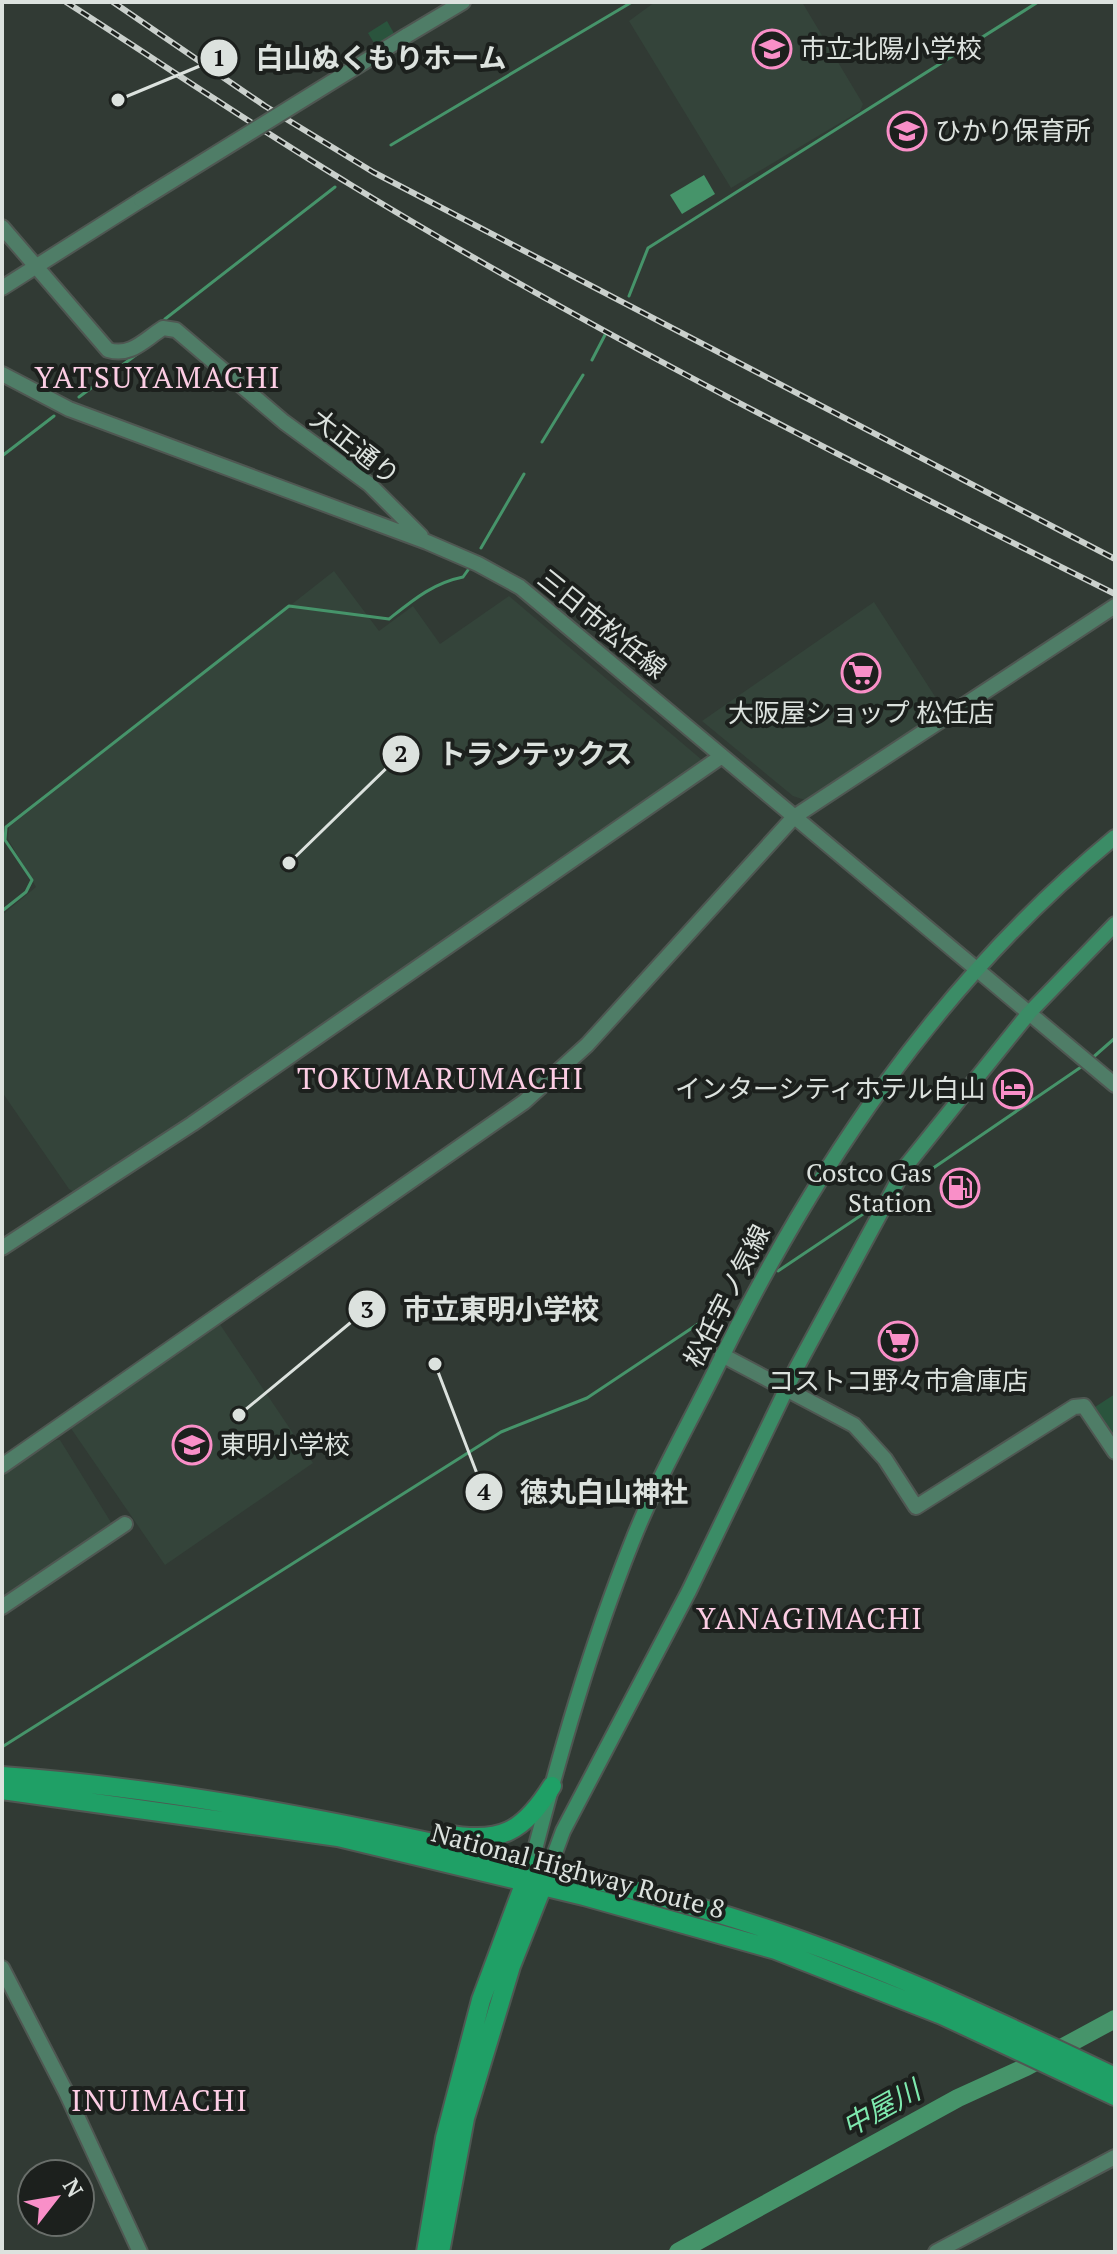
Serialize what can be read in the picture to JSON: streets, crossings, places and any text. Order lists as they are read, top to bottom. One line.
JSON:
{"streets":{"highway":["National Highway Route 8"],"main road":["松任宇ノ気線"],"street":["大正通り","三日市松任線"]},"crossings":[["大正通り","三日市松任線"],["三日市松任線","松任宇ノ気線"],["松任宇ノ気線","National Highway Route 8"]],"districts":["YATSUYAMACHI","TOKUMARUMACHI","YANAGIMACHI","INUIMACHI"],"water":["中屋川"],"places":{"school or university":["市立北陽小学校","ひかり保育所","東明小学校"],"other":["白山ぬくもりホーム","トランテックス","徳丸白山神社","市立東明小学校"],"supermarket":["大阪屋ショップ 松任店","コストコ野々市倉庫店"],"hotel":["インターシティホテル白山"],"fuel station":["Costco Gas Station"]},"north":"top right"}
